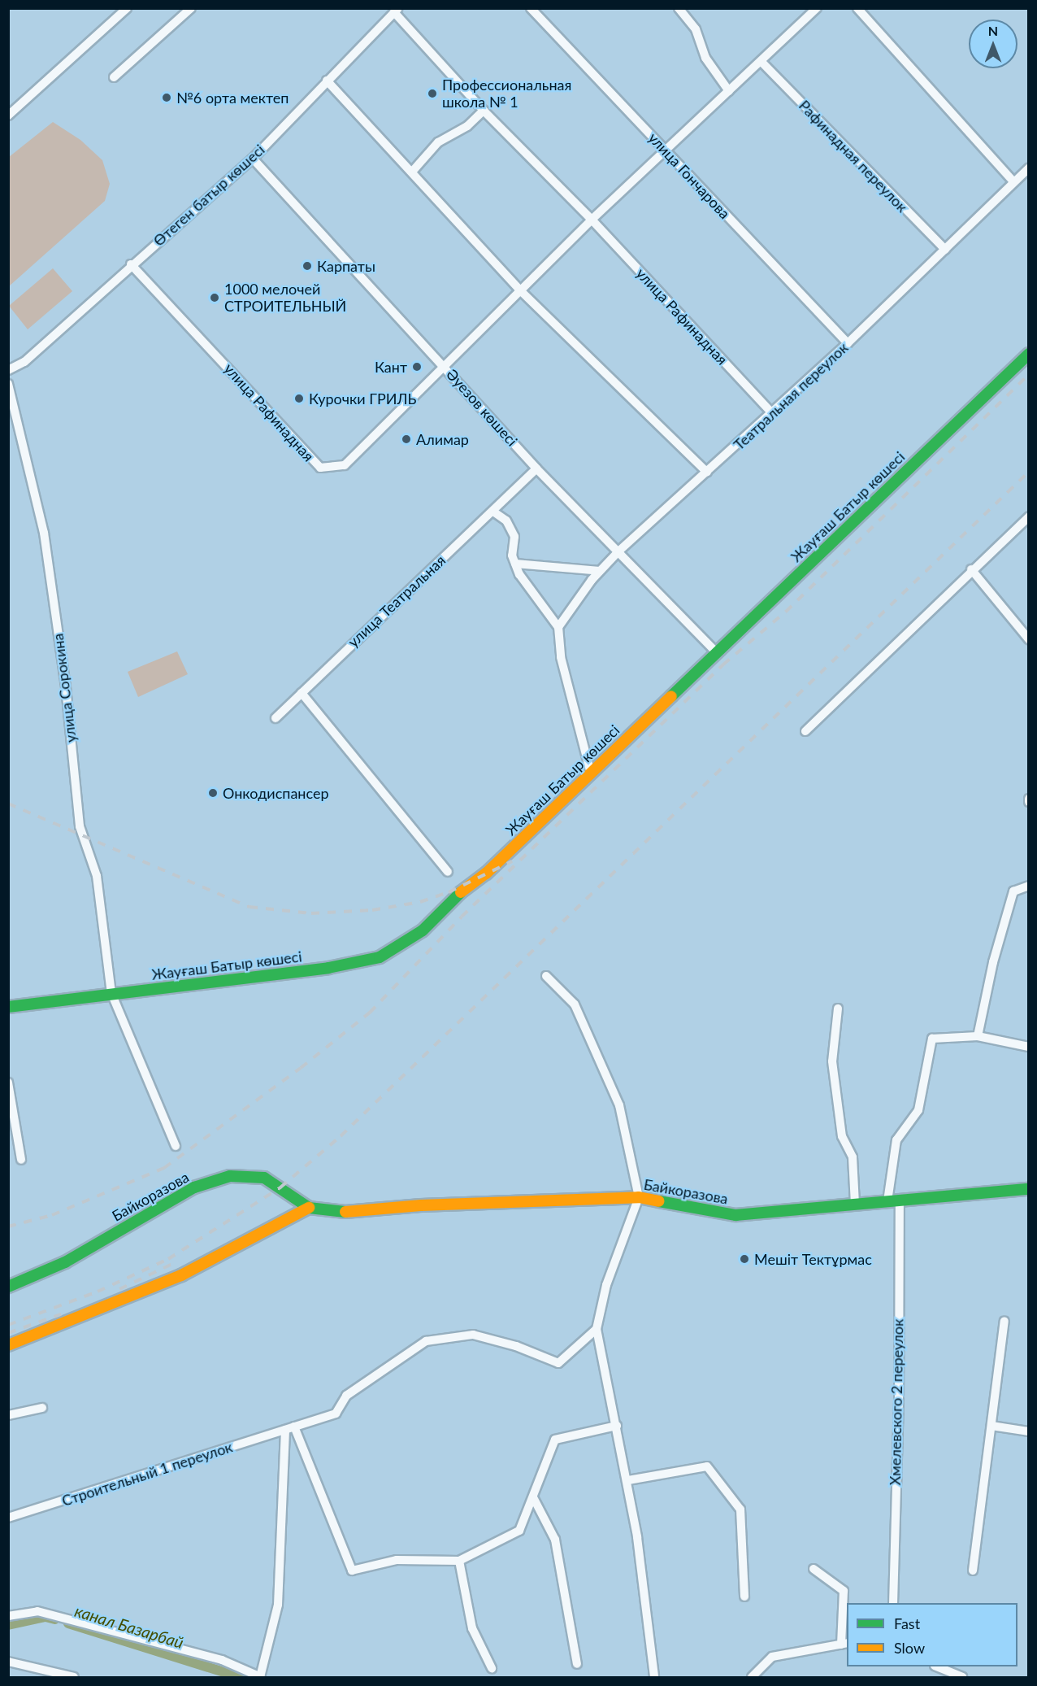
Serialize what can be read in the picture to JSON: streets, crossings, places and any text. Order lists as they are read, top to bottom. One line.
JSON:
{"streets":{"street":["Рафинадная переулок","улица Гончарова","Өтеген батыр көшесі","улица Рафинадная","Театральная переулок","Әуезов көшесі","Жауғаш Батыр көшесі","улица Театральная","улица Сорокина","Байкоразова","Хмелевского 2 переулок","Строительный 1 переулок"]},"crossings":[["Рафинадная переулок","улица Рафинадная"],["Рафинадная переулок","Театральная переулок"],["улица Гончарова","улица Рафинадная"],["улица Гончарова","Театральная переулок"],["Өтеген батыр көшесі","улица Рафинадная"],["Өтеген батыр көшесі","Әуезов көшесі"],["улица Рафинадная","Театральная переулок"],["улица Рафинадная","Әуезов көшесі"],["Театральная переулок","Әуезов көшесі"],["Әуезов көшесі","Жауғаш Батыр көшесі"],["Әуезов көшесі","улица Театральная"],["Жауғаш Батыр көшесі","улица Сорокина"],["Байкоразова","Хмелевского 2 переулок"]],"water":["канал Базарбай"],"places":["Профессиональная школа № 1","№6 орта мектеп","Карпаты","1000 мелочей СТРОИТЕЛЬНЫЙ","Кант","Курочки ГРИЛЬ","Алимар","Онкодиспансер","Мешіт Тектұрмас"],"legend":["Fast","Slow"],"north":"top"}
